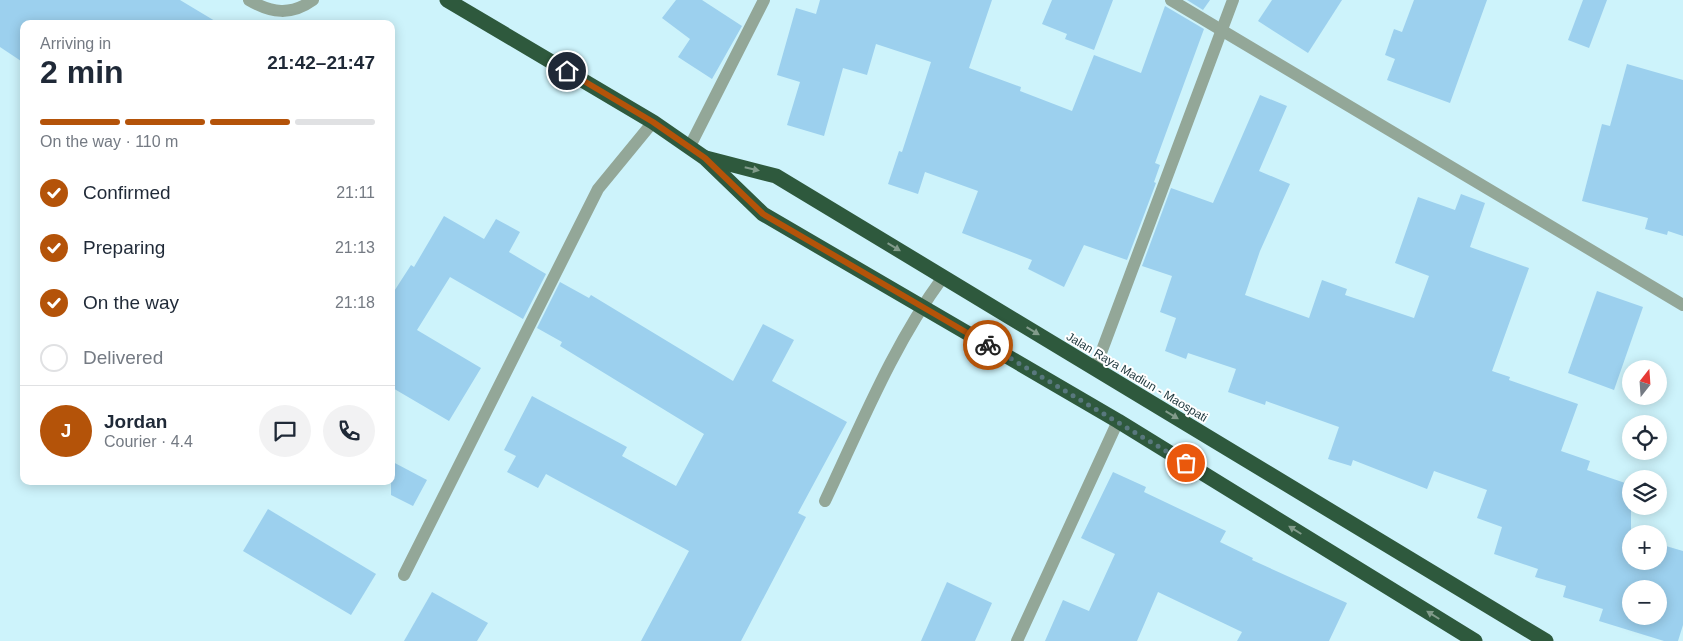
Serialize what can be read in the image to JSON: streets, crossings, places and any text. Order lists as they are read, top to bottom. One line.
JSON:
{"streets":{"highway":["Jalan Raya Madiun - Maospati"]},"north":"top","page":{"heading":["2 min","Arriving in","21:42–21:47"],"panel":["Jordan","Courier · 4.4"],"bar":"On the way · 110 m","list":[["Confirmed","21:11"],["Preparing","21:13"],["On the way","21:18"],"Delivered"],"map_buttons":["+","−"],"round":"J"}}
